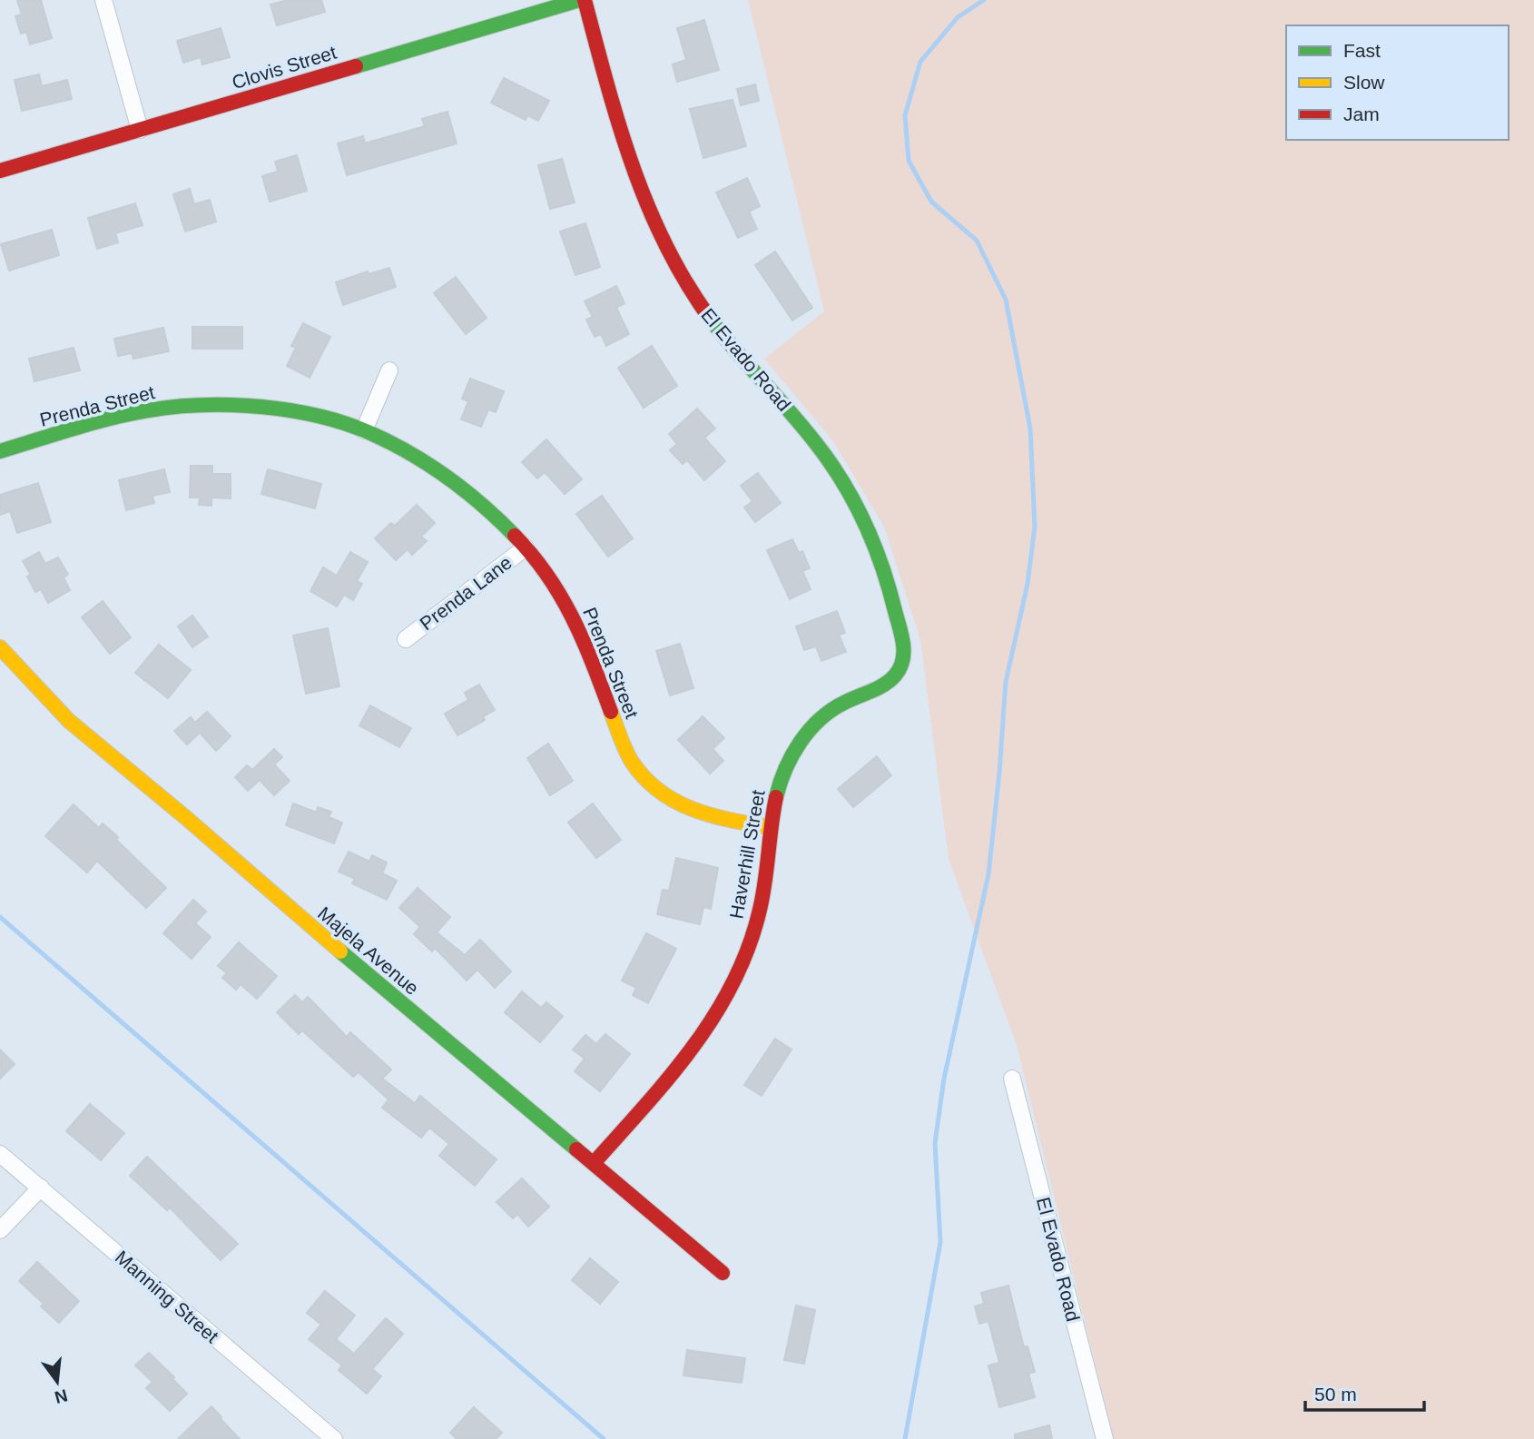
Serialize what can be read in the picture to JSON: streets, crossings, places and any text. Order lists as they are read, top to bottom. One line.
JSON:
{"streets":{"street":["Clovis Street","El Evado Road","Prenda Street","Prenda Lane","Haverhill Street","Majela Avenue","Manning Street"]},"crossings":[["El Evado Road","Haverhill Street"],["Prenda Street","Prenda Lane"],["Prenda Street","Haverhill Street"],["Haverhill Street","Majela Avenue"]],"legend":["Fast","Slow","Jam"],"scale_bar":"50 m","north":"bottom"}
